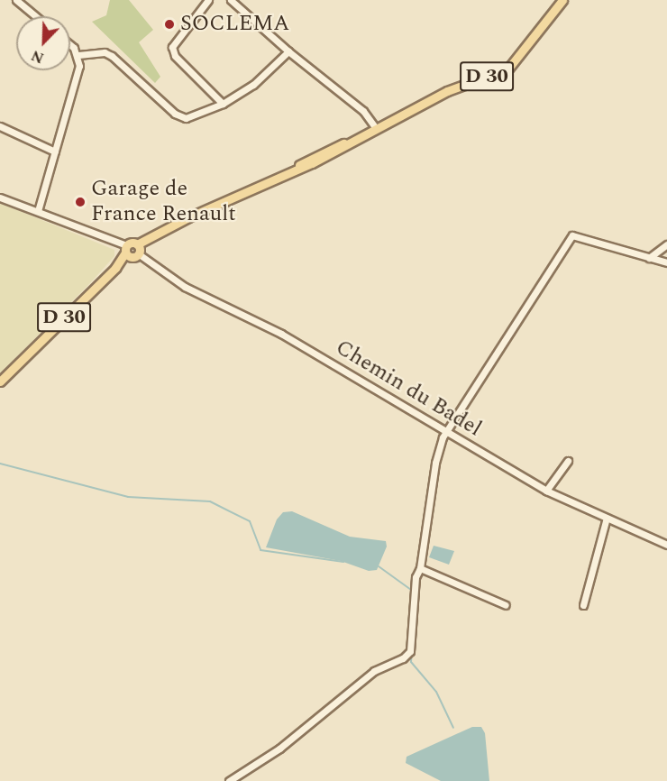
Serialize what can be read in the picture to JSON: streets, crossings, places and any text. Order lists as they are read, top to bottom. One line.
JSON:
{"streets":{"main road":["D 30"],"street":["Chemin du Badel"]},"crossings":[["D 30","Chemin du Badel"]],"places":["SOCLEMA","Garage de France Renault"],"north":"bottom left"}
